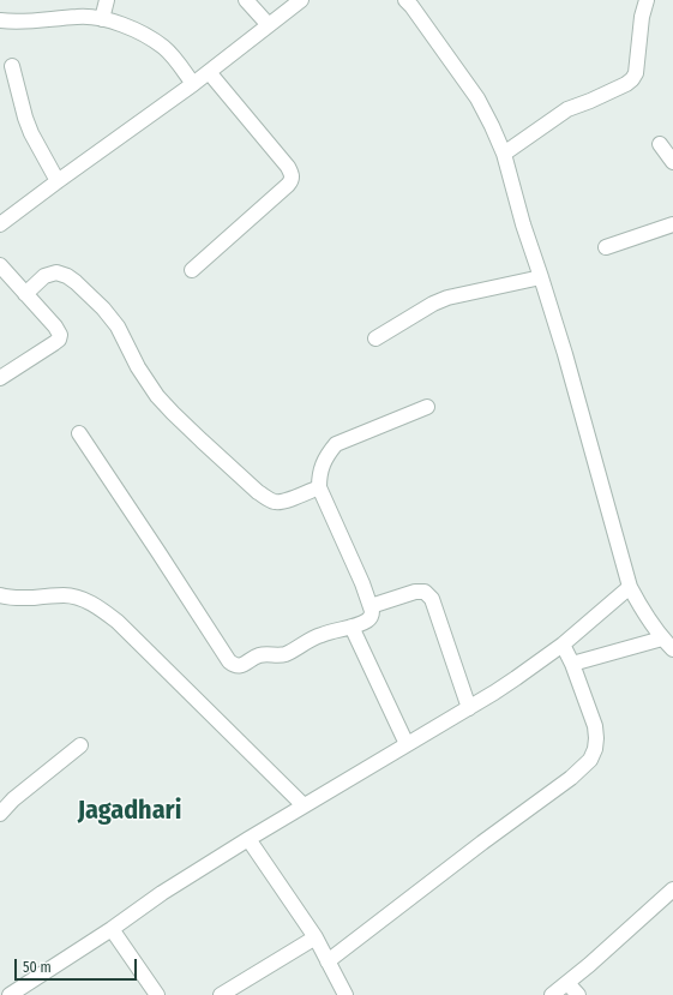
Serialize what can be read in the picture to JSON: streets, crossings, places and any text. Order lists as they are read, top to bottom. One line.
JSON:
{"districts":["Jagadhari"],"scale_bar":"50 m"}
